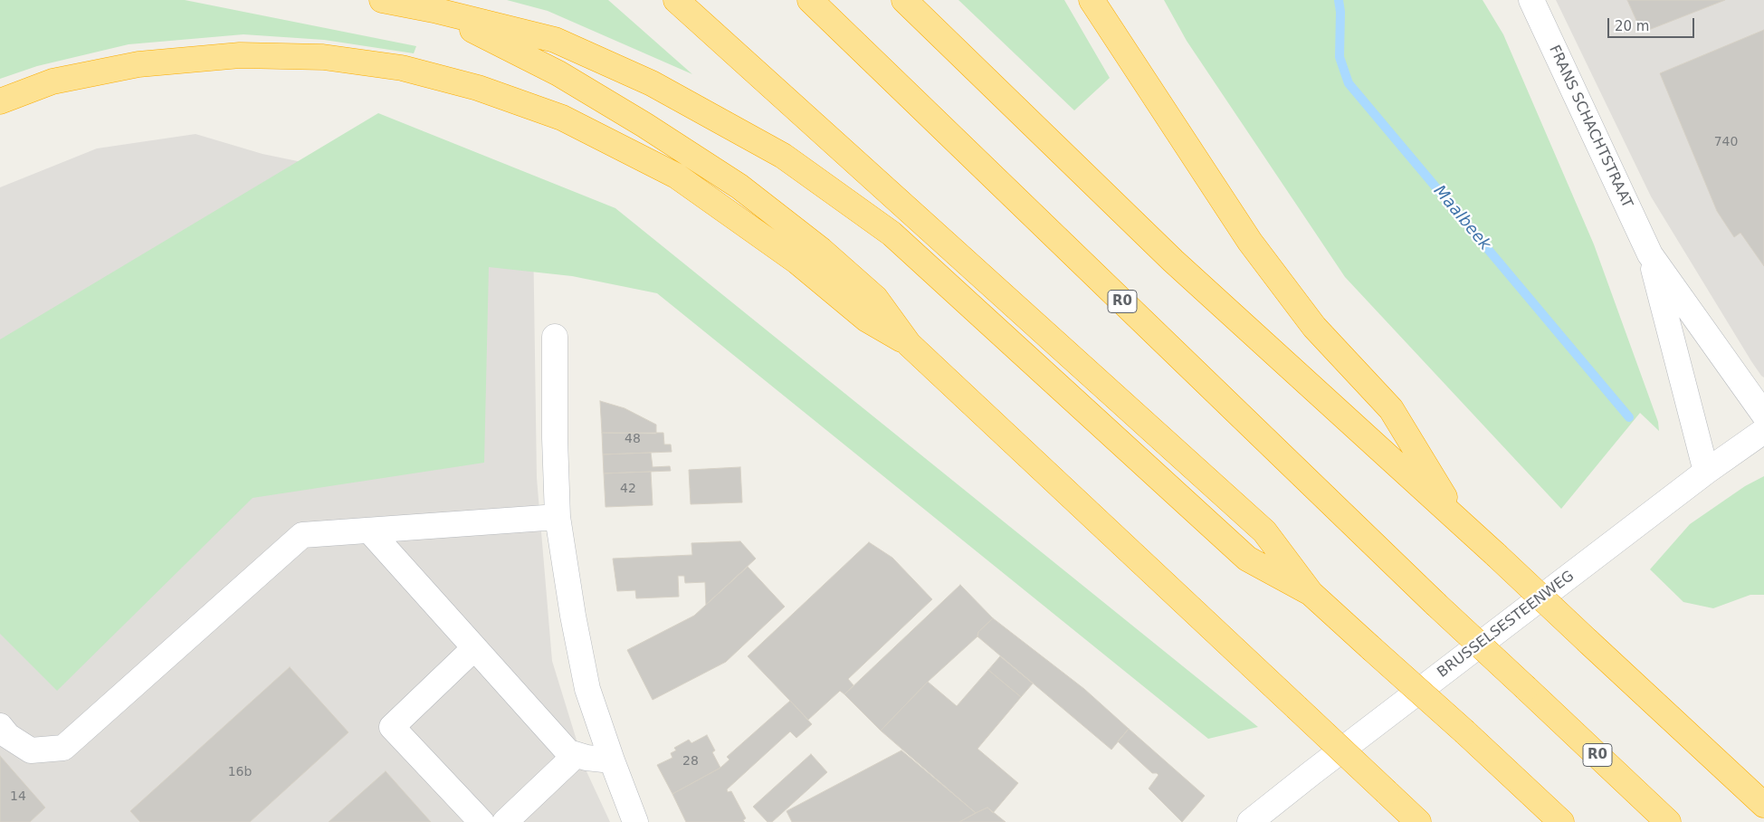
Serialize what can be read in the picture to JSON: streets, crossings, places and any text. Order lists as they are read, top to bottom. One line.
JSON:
{"streets":{"highway":["R0"],"street":["FRANS SCHACHTSTRAAT","BRUSSELSESTEENWEG"]},"crossings":[["FRANS SCHACHTSTRAAT","BRUSSELSESTEENWEG"]],"water":["Maalbeek"],"house_numbers":["740","48","42","28","16b","14"],"scale_bar":"20 m"}
